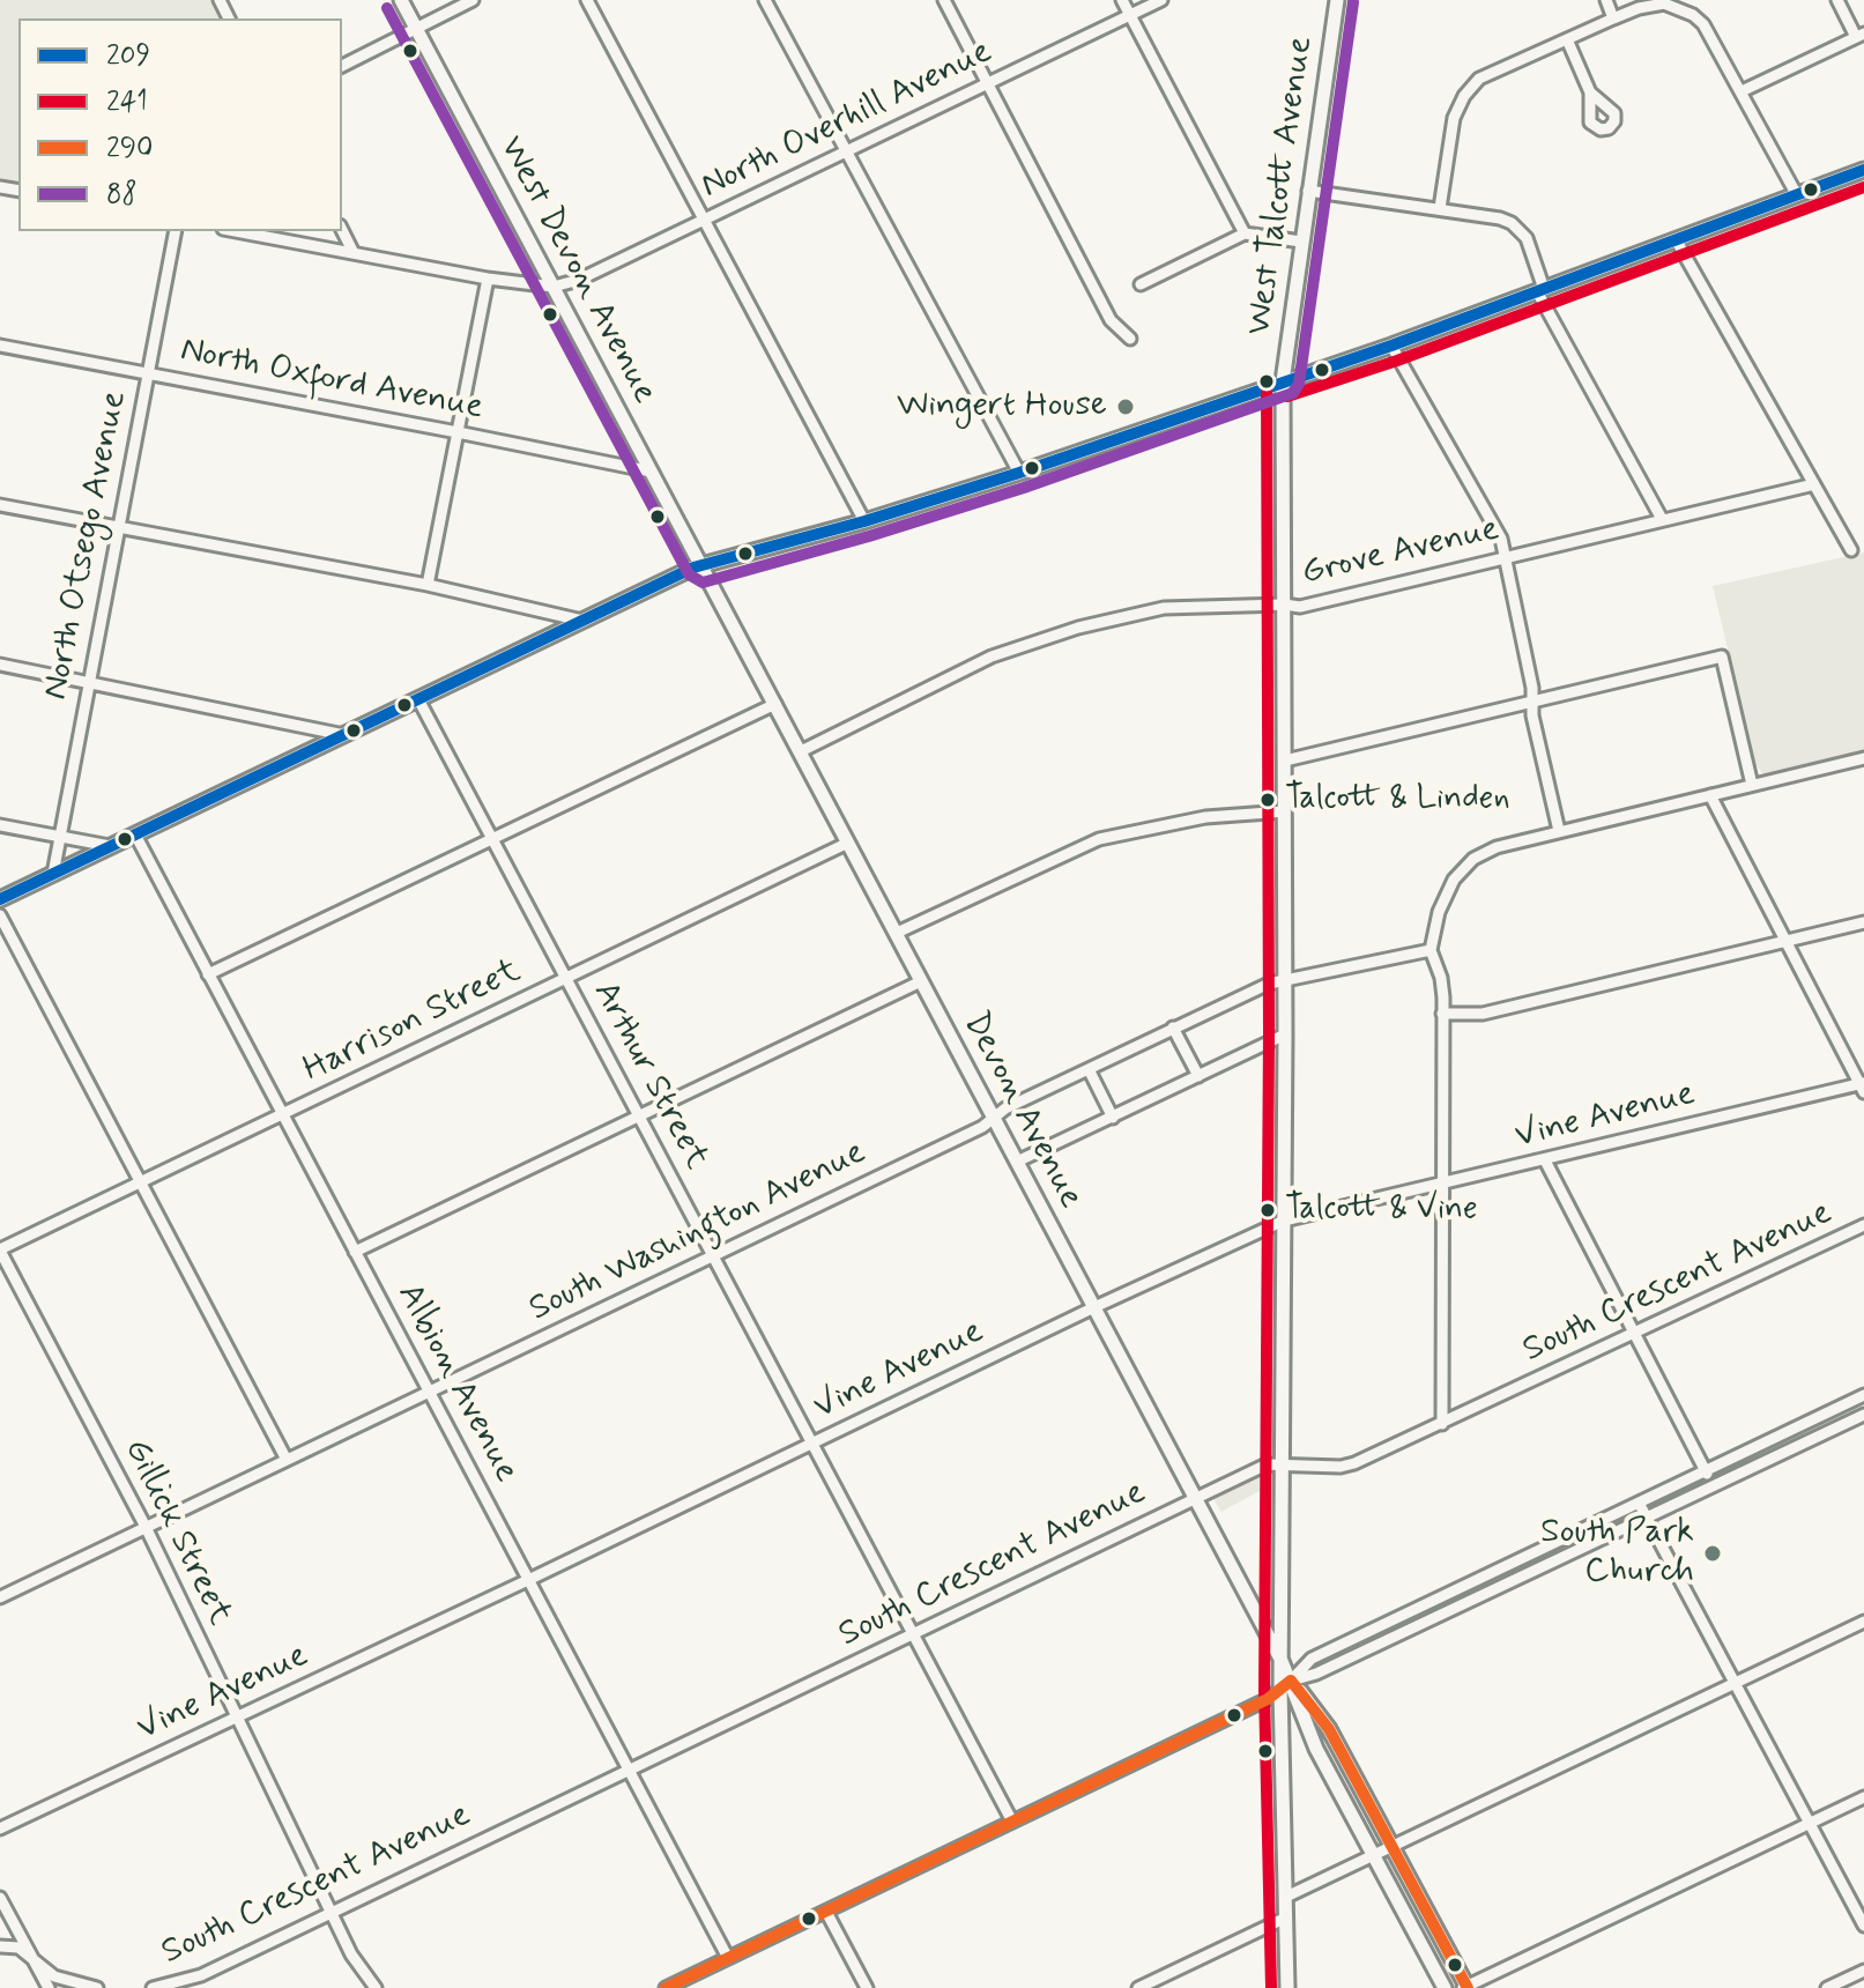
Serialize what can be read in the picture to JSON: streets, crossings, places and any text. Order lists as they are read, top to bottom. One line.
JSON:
{"streets":{"street":["North Overhill Avenue","West Talcott Avenue","West Devon Avenue","North Oxford Avenue","North Otsego Avenue","Grove Avenue","Harrison Street","Arthur Street","Devon Avenue","Vine Avenue","South Washington Avenue","South Crescent Avenue","Albion Avenue","Gillick Street"]},"crossings":[["North Overhill Avenue","West Devon Avenue"],["West Talcott Avenue","Grove Avenue"],["West Talcott Avenue","Devon Avenue"],["West Talcott Avenue","Vine Avenue"],["West Talcott Avenue","South Washington Avenue"],["West Talcott Avenue","South Crescent Avenue"],["West Devon Avenue","North Oxford Avenue"],["West Devon Avenue","Devon Avenue"],["North Oxford Avenue","North Otsego Avenue"],["Grove Avenue","Devon Avenue"],["Harrison Street","Arthur Street"],["Harrison Street","Devon Avenue"],["Harrison Street","Albion Avenue"],["Harrison Street","Gillick Street"],["Arthur Street","Vine Avenue"],["Arthur Street","South Washington Avenue"],["Arthur Street","South Crescent Avenue"],["Devon Avenue","Vine Avenue"],["Devon Avenue","South Washington Avenue"],["Devon Avenue","South Crescent Avenue"],["Vine Avenue","Albion Avenue"],["Vine Avenue","Gillick Street"],["South Washington Avenue","Albion Avenue"],["South Washington Avenue","Gillick Street"],["South Crescent Avenue","Albion Avenue"],["South Crescent Avenue","Gillick Street"]],"places":["Wingert House","Talcott & Linden","Talcott & Vine","South Park Church"],"lines":["transit line 88","transit line 209","transit line 241","transit line 290"],"legend":["209","241","290","88"]}
